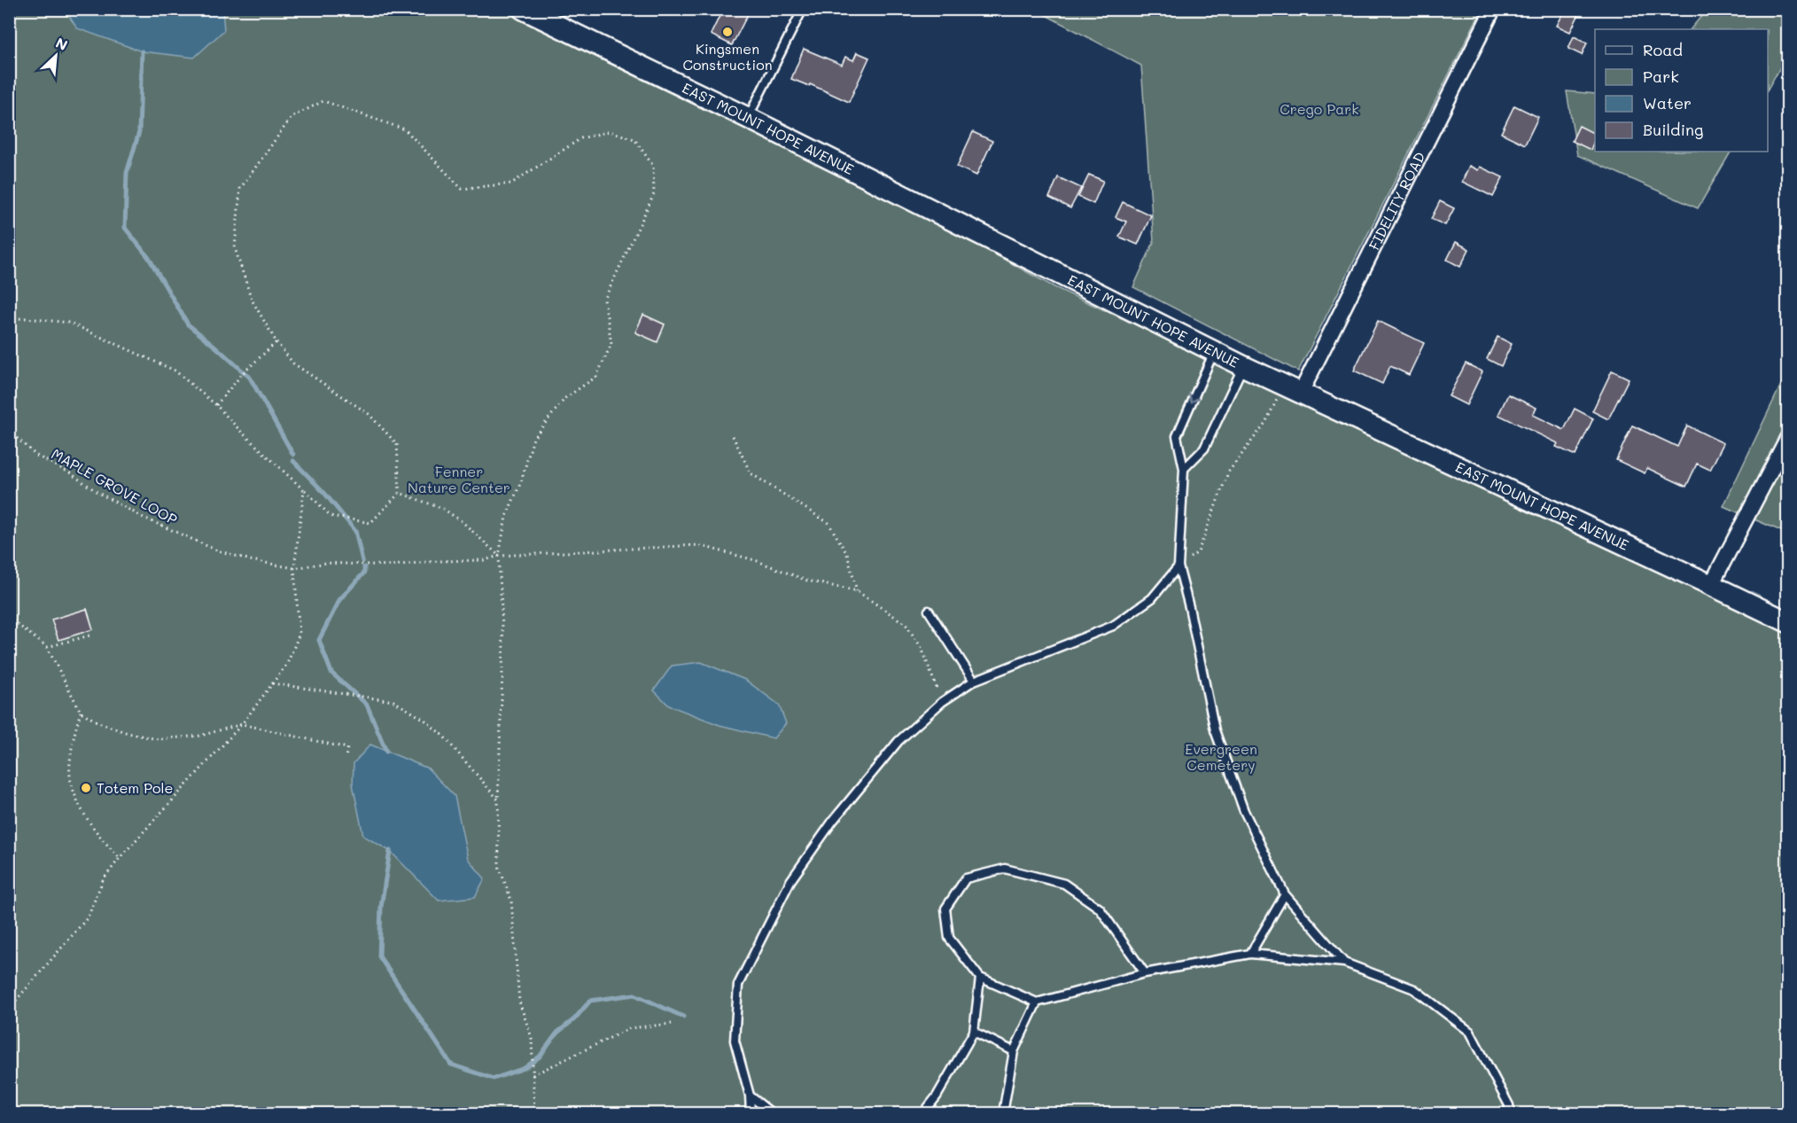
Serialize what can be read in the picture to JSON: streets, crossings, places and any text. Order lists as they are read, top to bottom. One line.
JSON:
{"streets":{"street":["EAST MOUNT HOPE AVENUE","FIDELITY ROAD"],"path":["MAPLE GROVE LOOP"]},"crossings":[["EAST MOUNT HOPE AVENUE","FIDELITY ROAD"]],"parks":["Crego Park","Fenner Nature Center","Evergreen Cemetery"],"places":["Kingsmen Construction","Totem Pole"],"legend":["Road","Park","Water","Building"],"north":"top right"}
